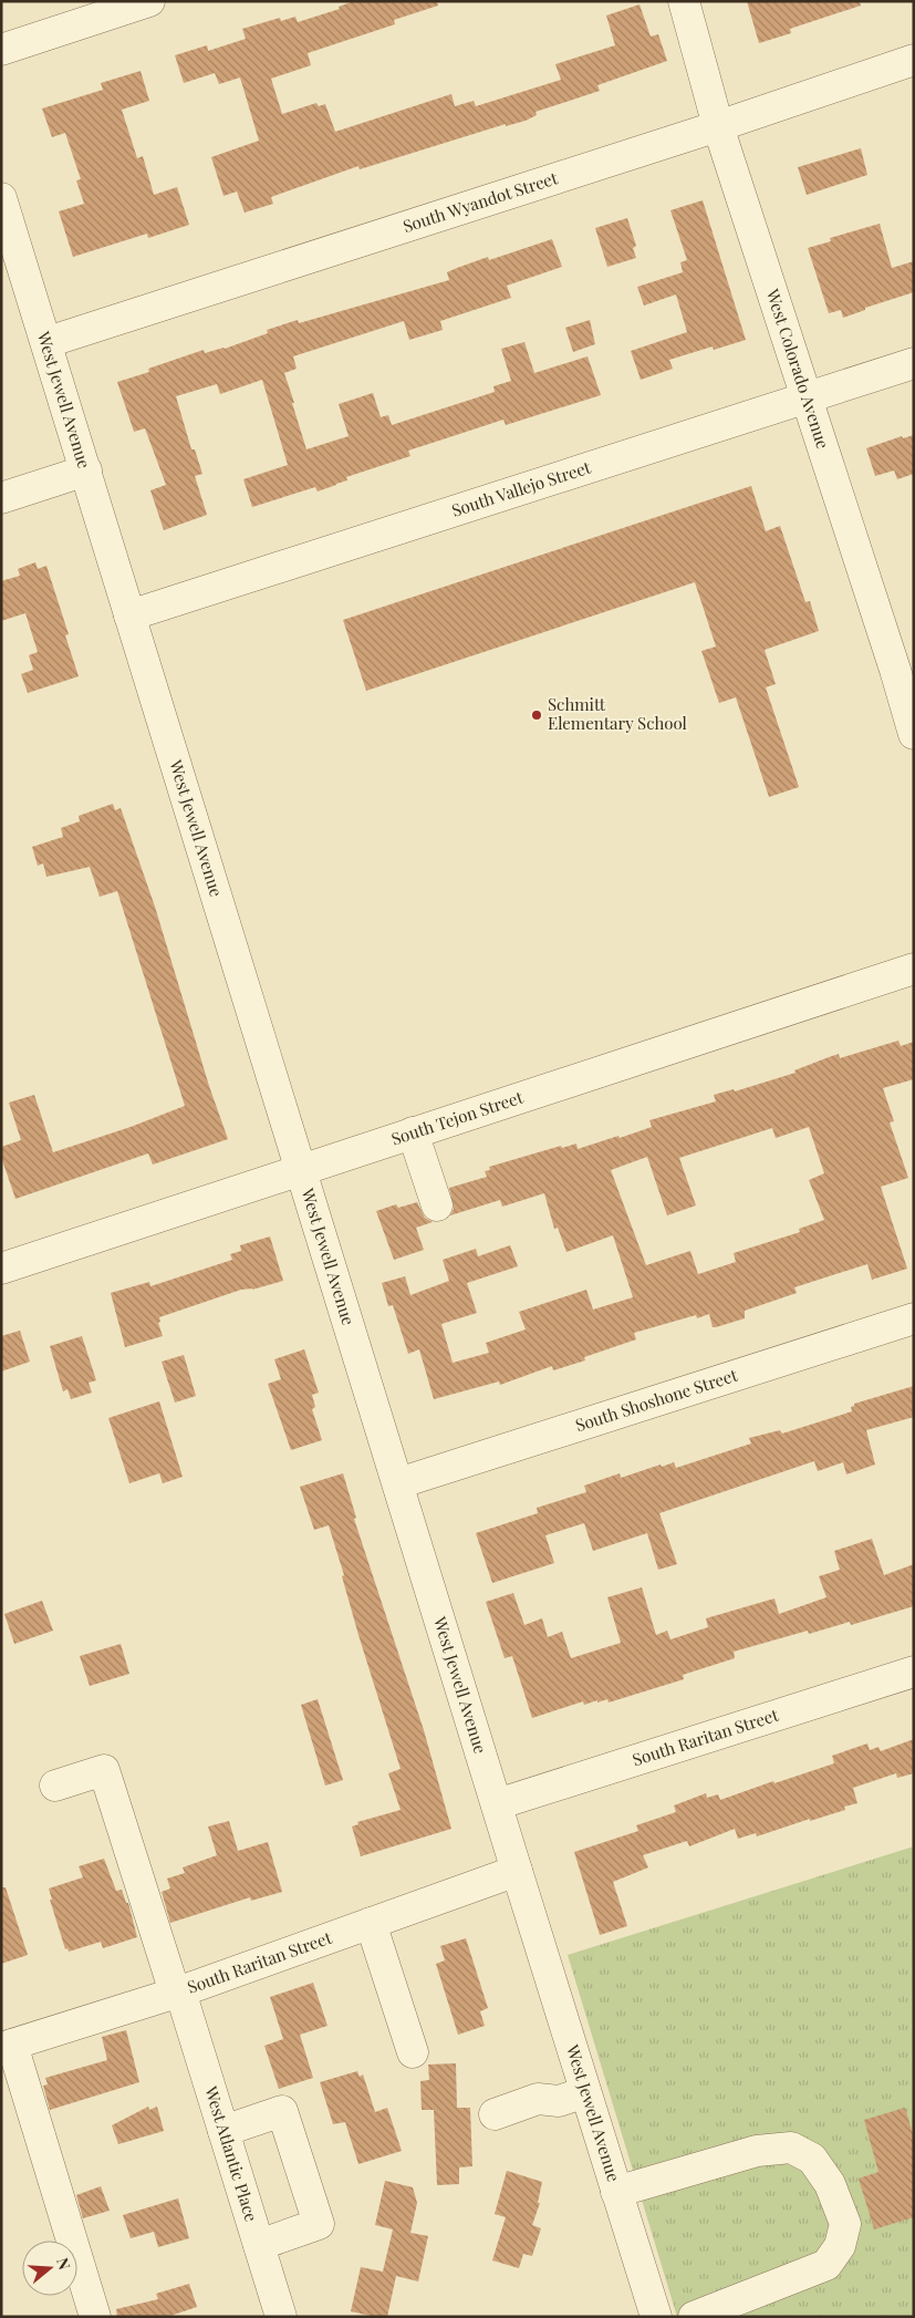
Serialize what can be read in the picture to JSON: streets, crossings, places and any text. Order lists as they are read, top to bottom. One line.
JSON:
{"streets":{"street":["South Wyandot Street","West Colorado Avenue","West Jewell Avenue","South Vallejo Street","South Tejon Street","South Shoshone Street","South Raritan Street","West Atlantic Place"]},"crossings":[["South Wyandot Street","West Colorado Avenue"],["South Wyandot Street","West Jewell Avenue"],["West Colorado Avenue","South Vallejo Street"],["West Jewell Avenue","South Vallejo Street"],["West Jewell Avenue","South Tejon Street"],["West Jewell Avenue","South Shoshone Street"],["West Jewell Avenue","South Raritan Street"],["South Raritan Street","West Atlantic Place"]],"places":["Schmitt Elementary School"],"north":"right"}
